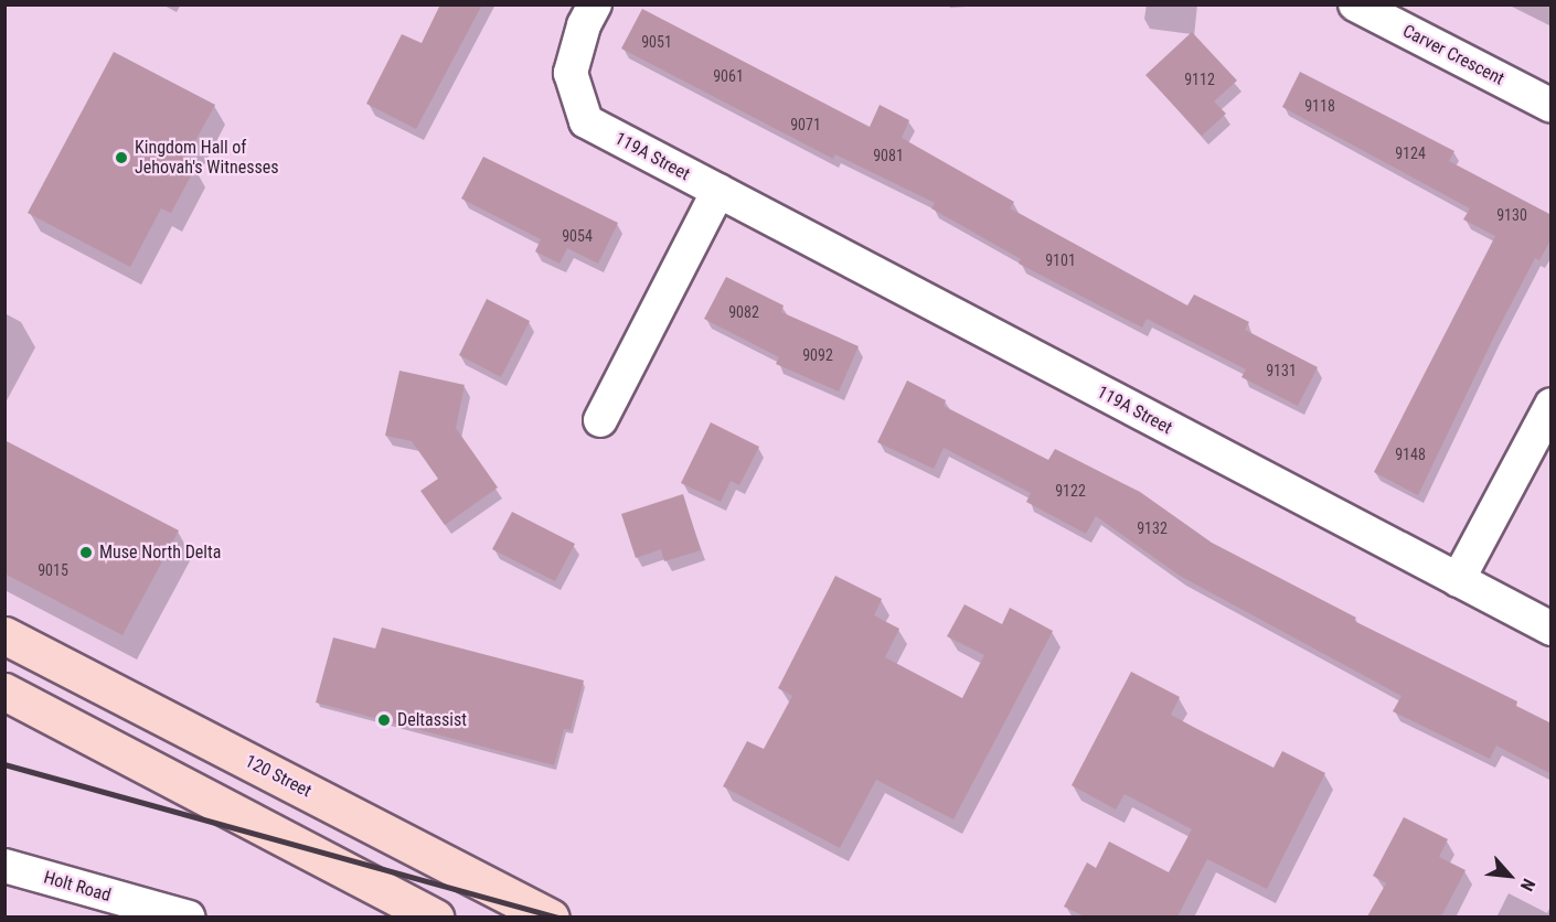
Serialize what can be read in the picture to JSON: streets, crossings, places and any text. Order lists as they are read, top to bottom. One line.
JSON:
{"streets":{"main road":["120 Street"],"street":["Carver Crescent","119A Street","Holt Road"]},"places":["Kingdom Hall of Jehovah's Witnesses","Muse North Delta","Deltassist"],"house_numbers":["9051","9061","9112","9118","9071","9124","9081","9130","9054","9101","9082","9092","9131","9148","9122","9132","9015"],"north":"bottom right"}
